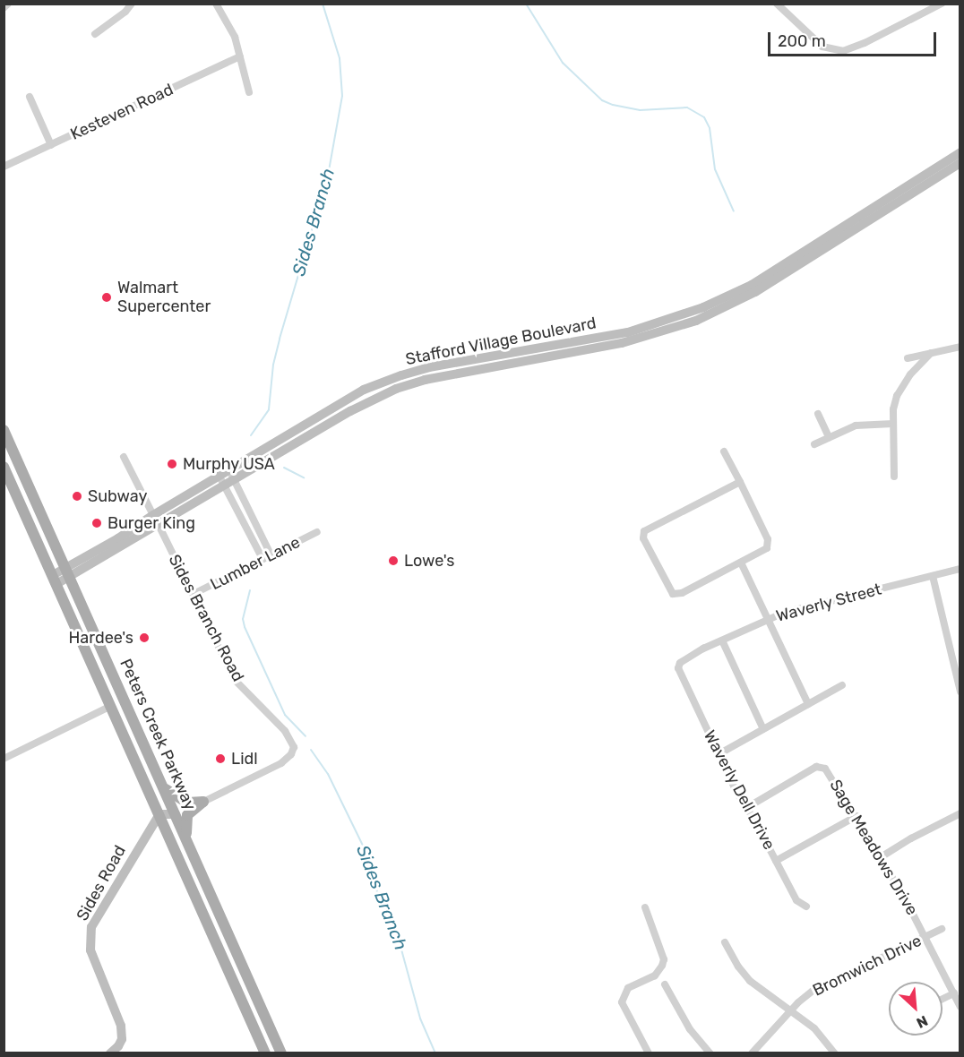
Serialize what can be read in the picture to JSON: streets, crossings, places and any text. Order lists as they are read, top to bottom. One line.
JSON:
{"streets":{"main road":["Stafford Village Boulevard","Peters Creek Parkway","Sides Road"],"street":["Kesteven Road","Lumber Lane","Waverly Street","Sides Branch Road","Waverly Dell Drive","Sage Meadows Drive","Bromwich Drive"]},"crossings":[["Stafford Village Boulevard","Sides Branch Road"],["Stafford Village Boulevard","Peters Creek Parkway"],["Lumber Lane","Sides Branch Road"],["Waverly Street","Waverly Dell Drive"],["Peters Creek Parkway","Sides Road"],["Waverly Dell Drive","Sage Meadows Drive"],["Sage Meadows Drive","Bromwich Drive"]],"water":["Sides Branch"],"places":["Walmart Supercenter","Murphy USA","Subway","Burger King","Lowe's","Hardee's","Lidl"],"scale_bar":"200 m","north":"bottom right"}
